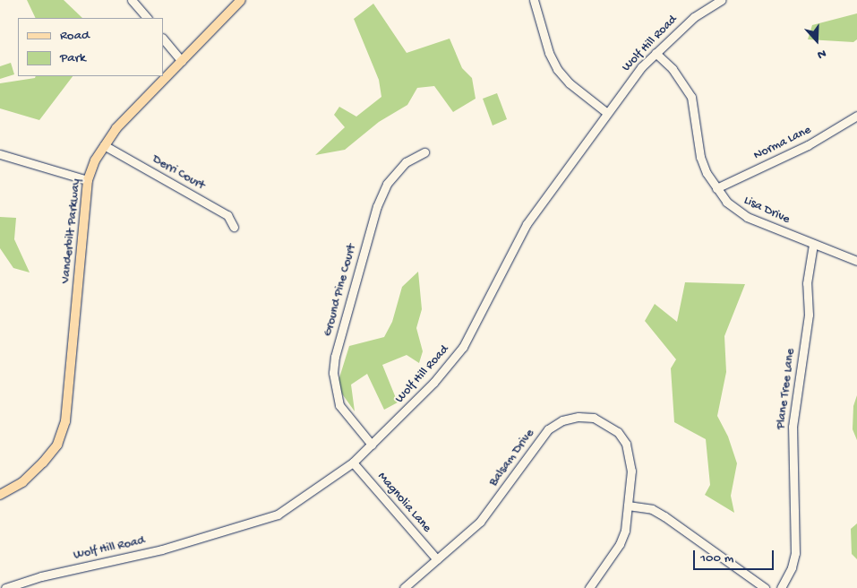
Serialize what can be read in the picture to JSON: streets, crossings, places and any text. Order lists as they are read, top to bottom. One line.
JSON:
{"streets":{"main road":["Vanderbilt Parkway"],"street":["Wolf Hill Road","Norma Lane","Derri Court","Lisa Drive","Ground Pine Court","Plane Tree Lane","Balsam Drive","Magnolia Lane"]},"crossings":[["Wolf Hill Road","Lisa Drive"],["Wolf Hill Road","Ground Pine Court"],["Wolf Hill Road","Magnolia Lane"],["Norma Lane","Lisa Drive"],["Derri Court","Vanderbilt Parkway"],["Lisa Drive","Plane Tree Lane"],["Balsam Drive","Magnolia Lane"]],"legend":["Road","Park"],"scale_bar":"100 m","north":"bottom"}
